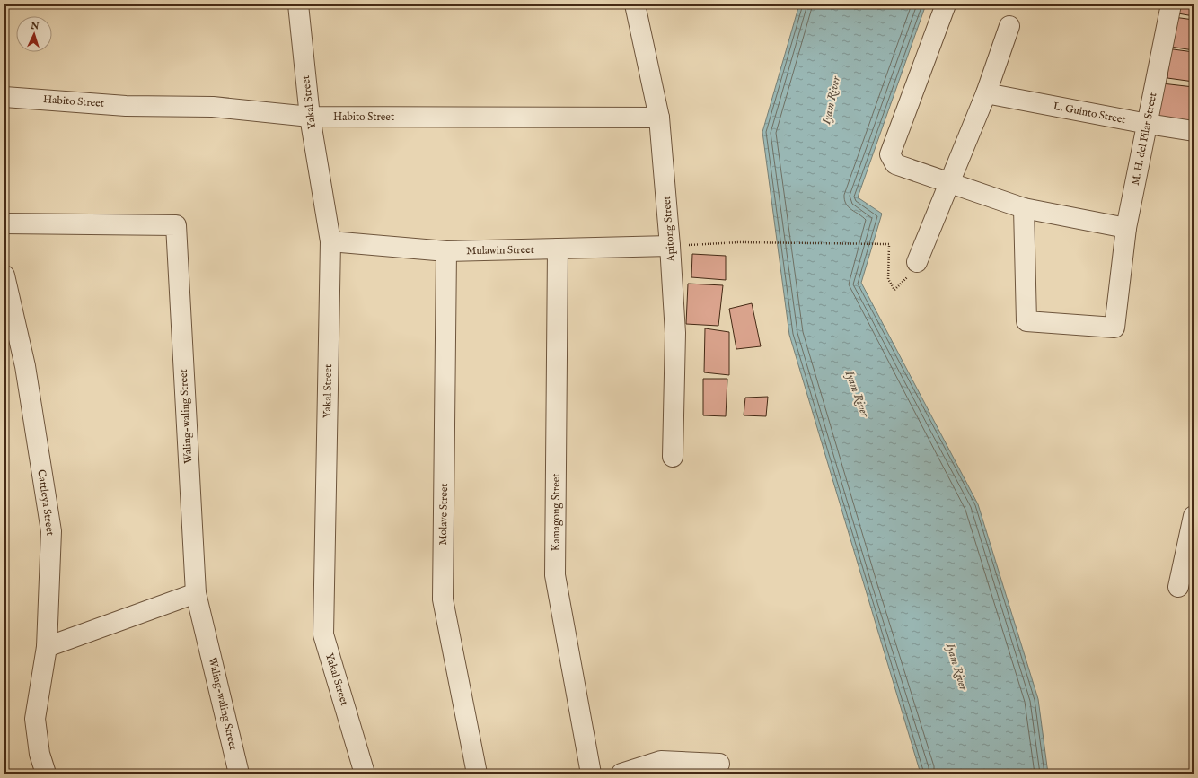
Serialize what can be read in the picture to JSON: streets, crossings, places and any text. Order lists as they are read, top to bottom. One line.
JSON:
{"streets":{"street":["Habito Street","Yakal Street","L. Guinto Street","M. H. del Pilar Street","Apitong Street","Mulawin Street","Waling-waling Street","Cattleya Street","Kamagong Street","Molave Street"]},"crossings":[["Habito Street","Yakal Street"],["Habito Street","Apitong Street"],["Yakal Street","Mulawin Street"],["L. Guinto Street","M. H. del Pilar Street"],["Apitong Street","Mulawin Street"],["Mulawin Street","Kamagong Street"],["Mulawin Street","Molave Street"]],"water":["Iyam River"],"north":"top"}
